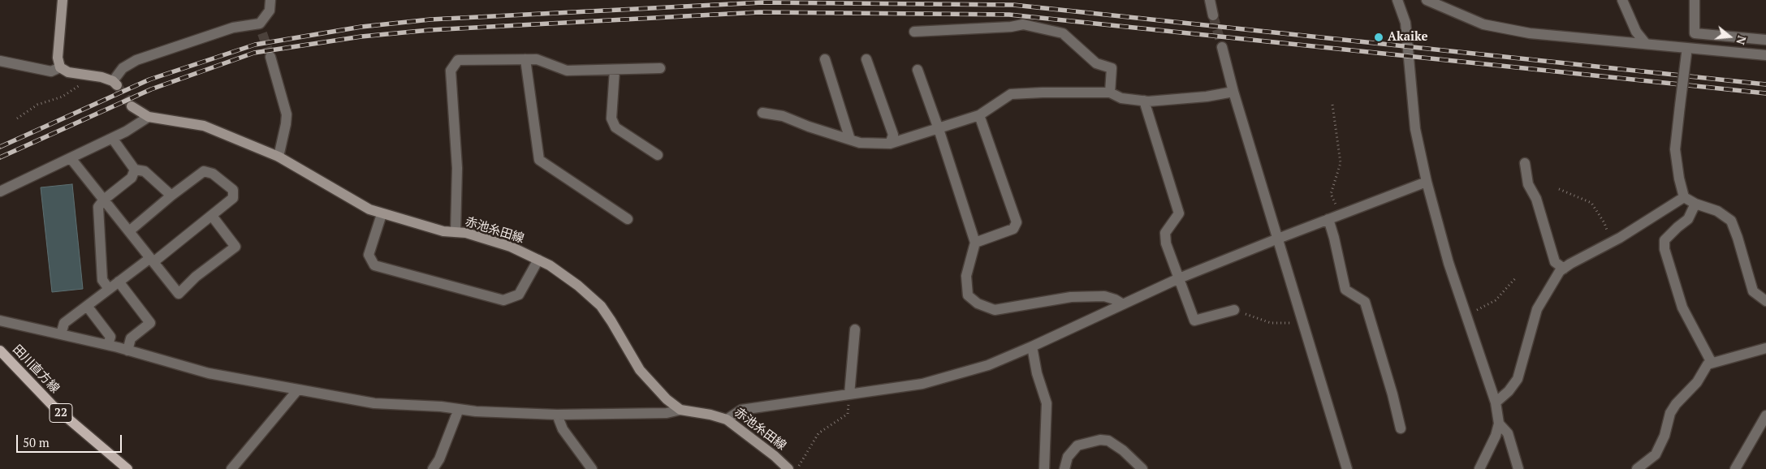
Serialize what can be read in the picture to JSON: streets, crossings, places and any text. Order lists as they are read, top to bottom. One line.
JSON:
{"streets":{"main road":["赤池糸田線","田川直方線","22"]},"places":["Akaike"],"scale_bar":"50 m","north":"right"}
